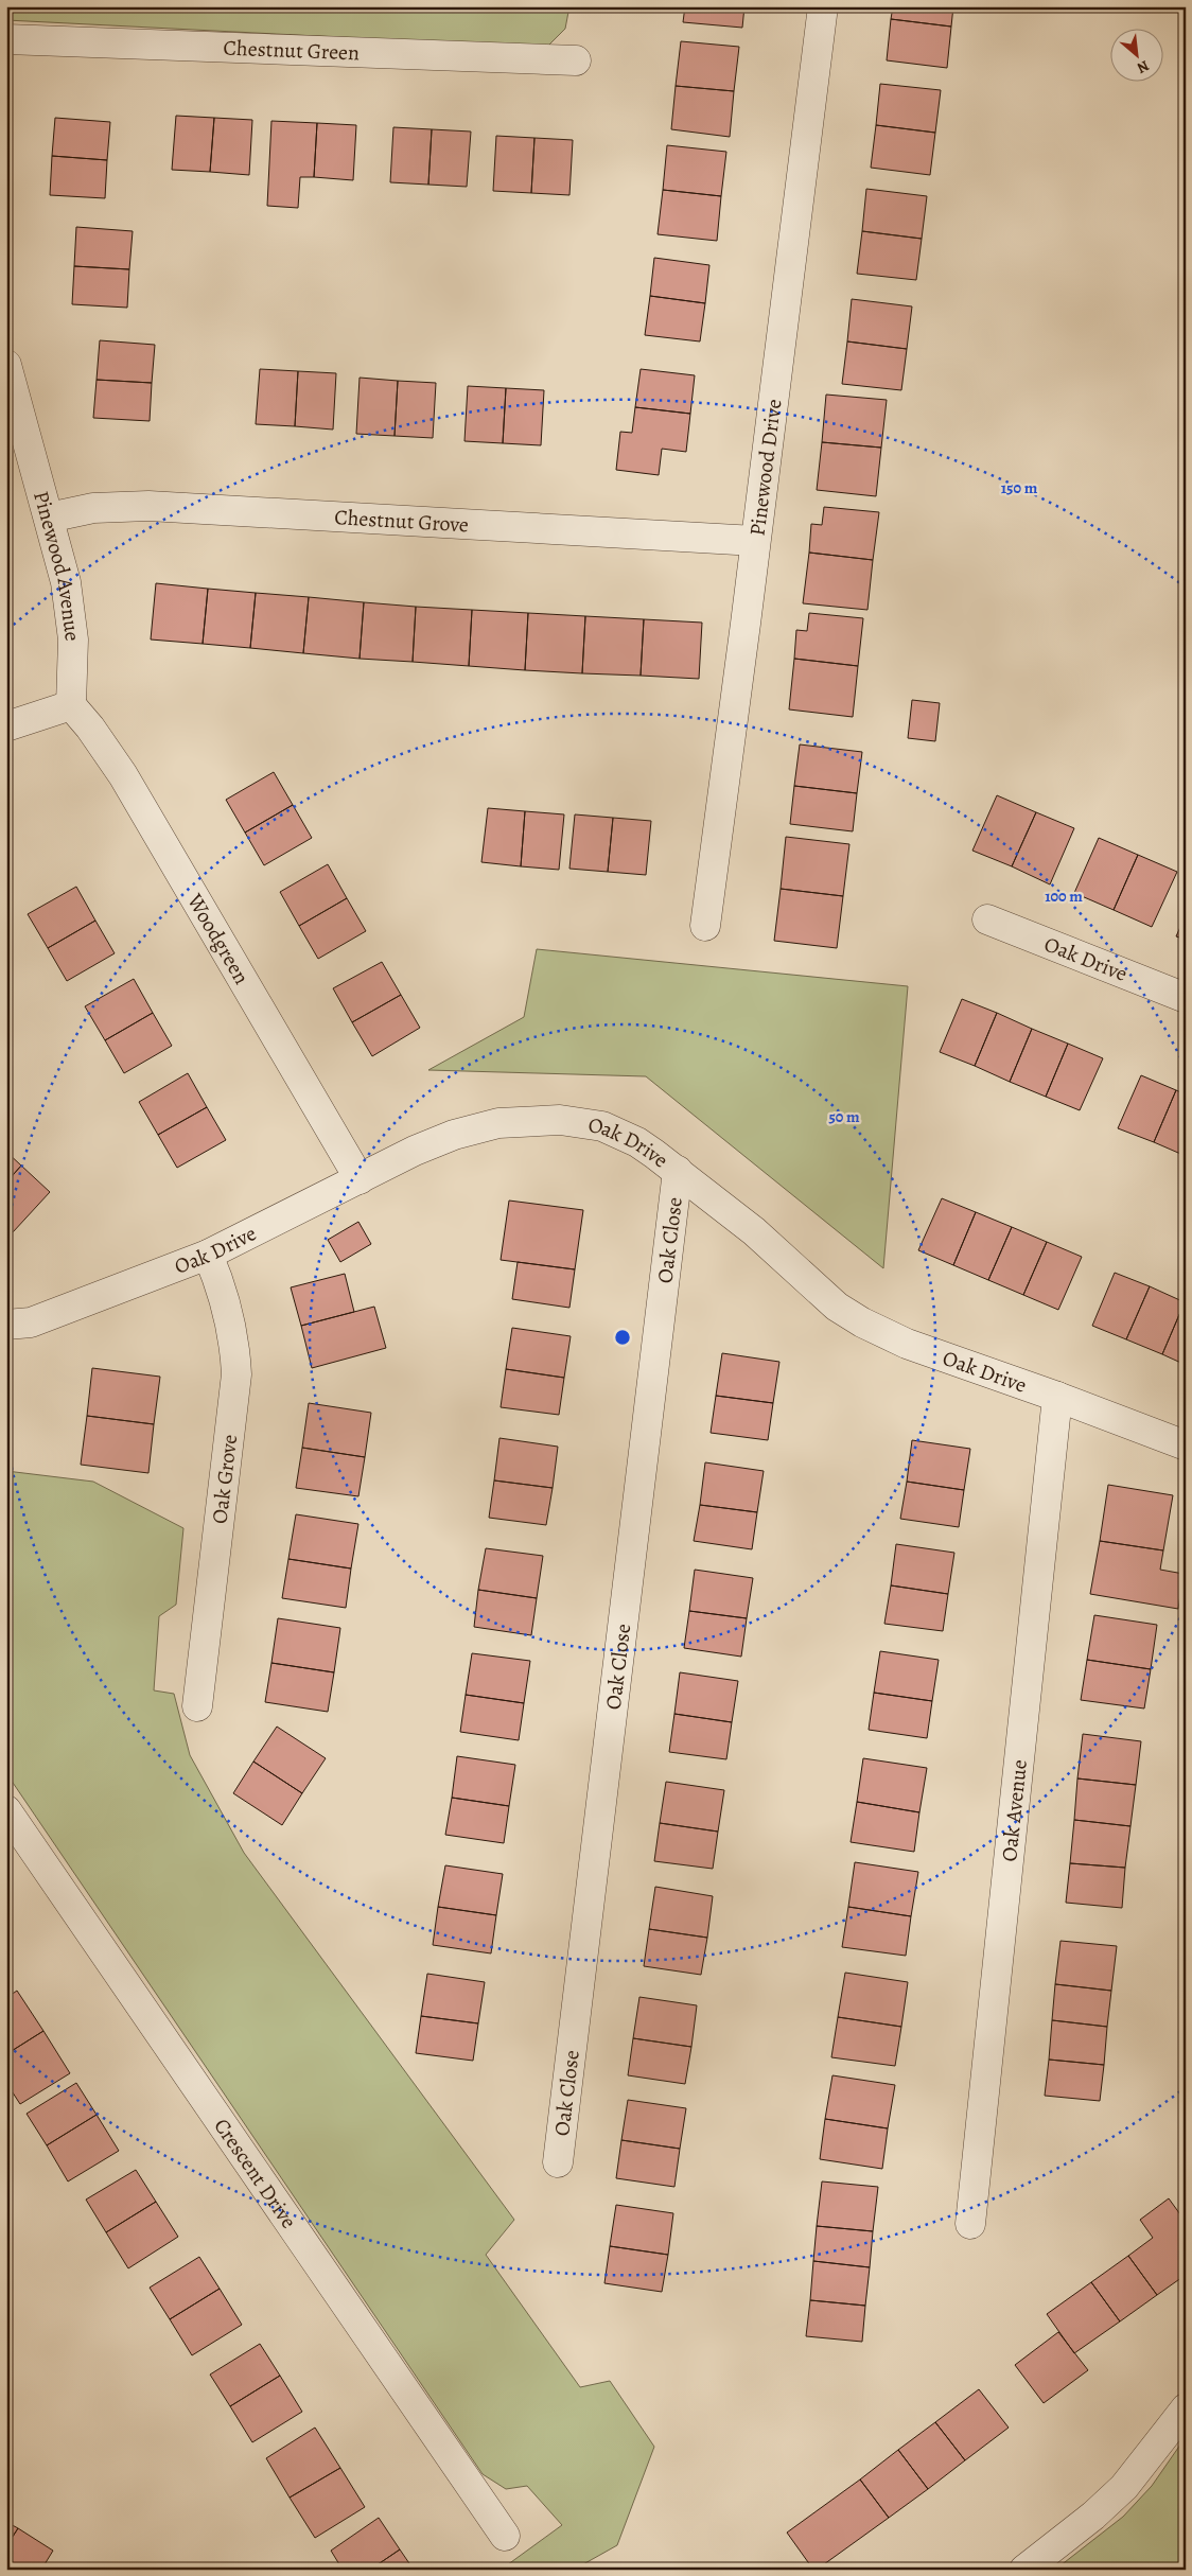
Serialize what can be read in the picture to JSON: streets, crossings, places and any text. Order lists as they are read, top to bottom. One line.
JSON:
{"streets":{"street":["Chestnut Green","Pinewood Drive","Chestnut Grove","Pinewood Avenue","Woodgreen","Oak Drive","Oak Close","Oak Grove","Oak Avenue","Crescent Drive"]},"crossings":[["Pinewood Drive","Chestnut Grove"],["Chestnut Grove","Pinewood Avenue"],["Pinewood Avenue","Woodgreen"],["Woodgreen","Oak Drive"],["Oak Drive","Oak Close"],["Oak Drive","Oak Grove"],["Oak Drive","Oak Avenue"]],"north":"bottom right","rings":["150 m","100 m","50 m"]}
